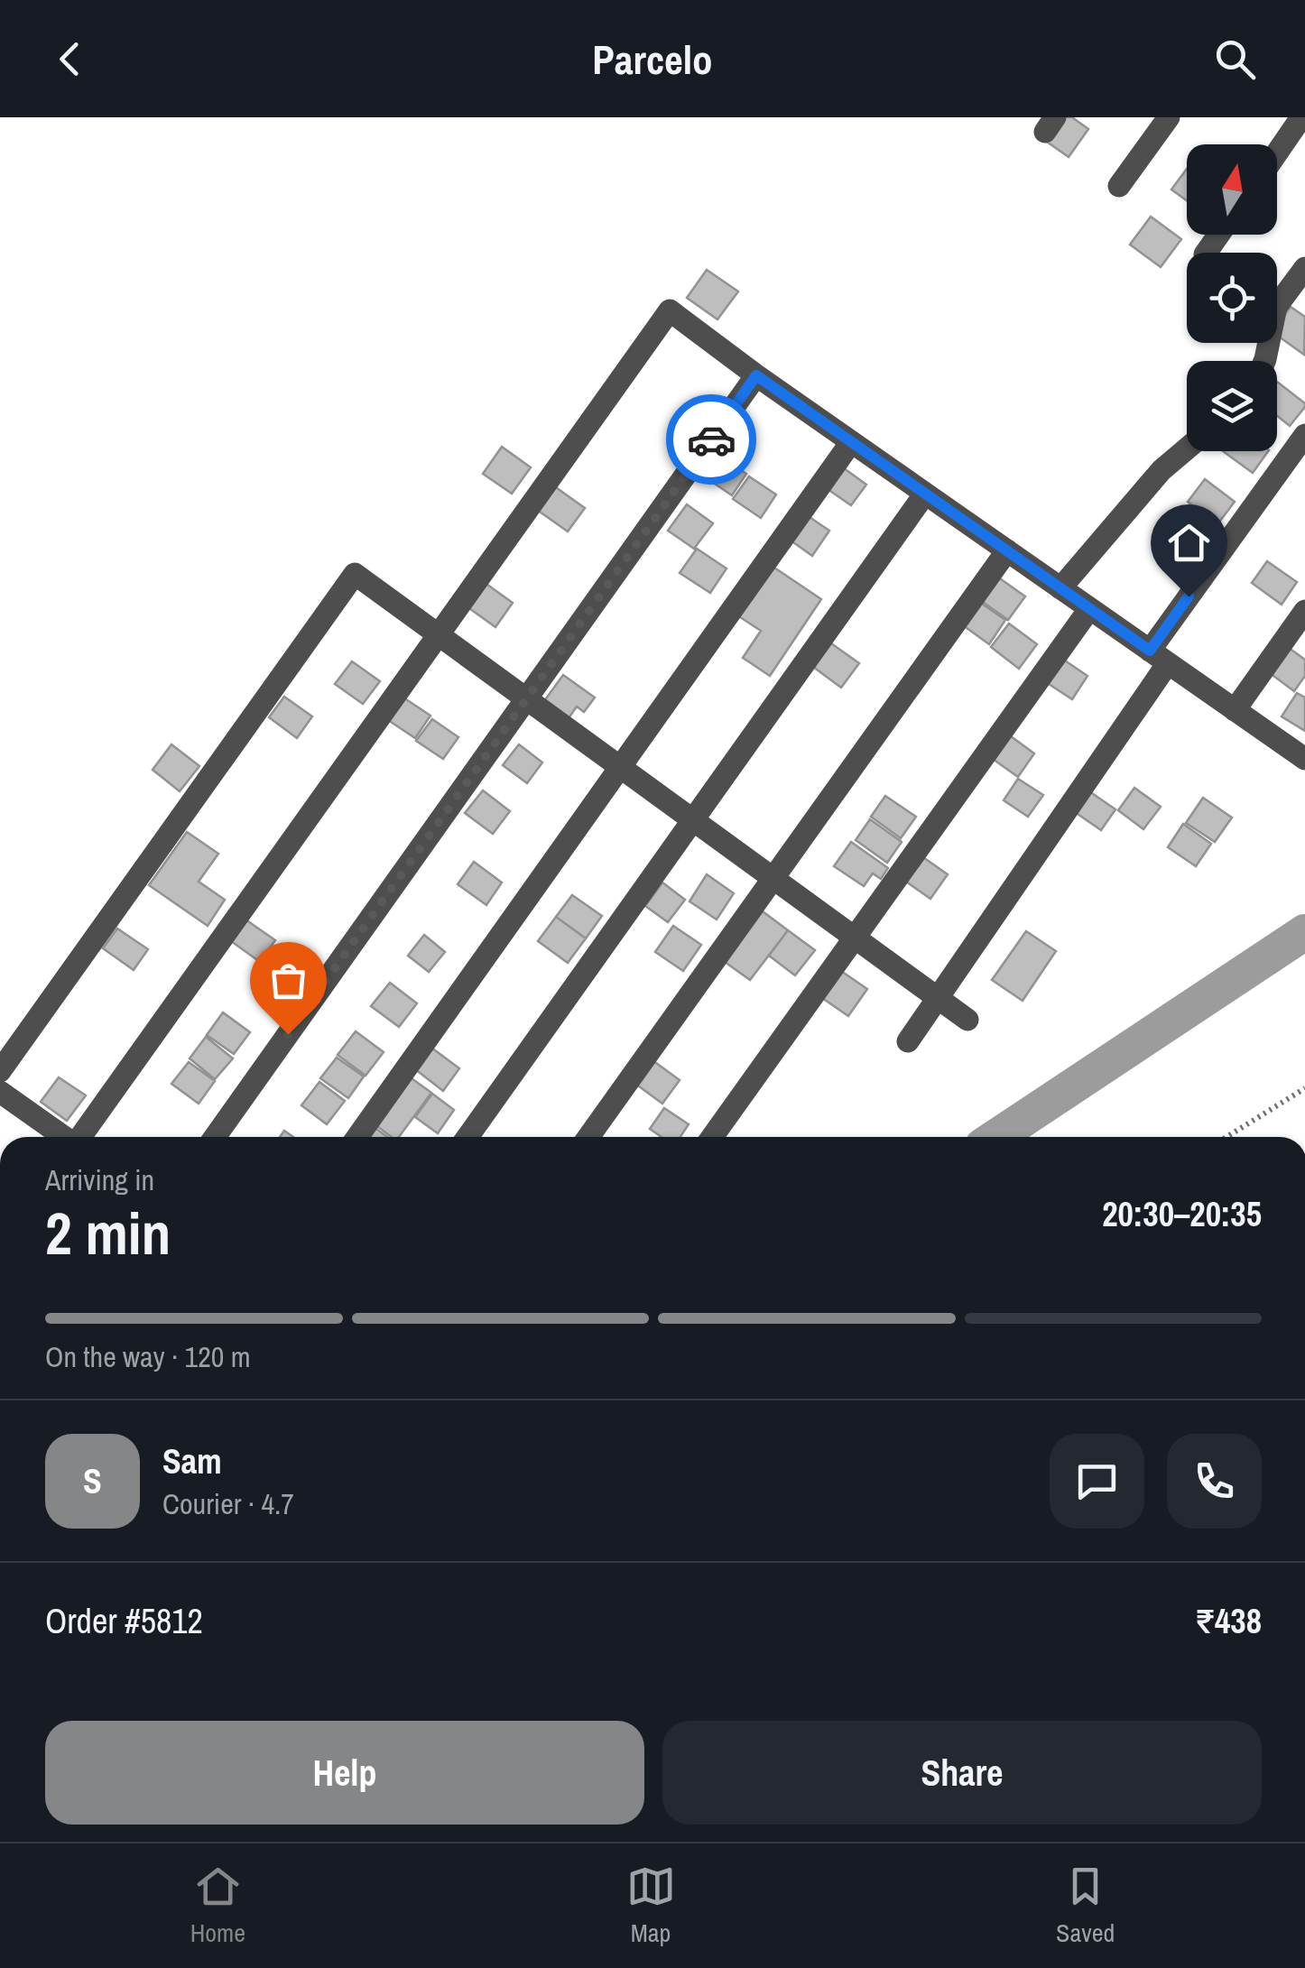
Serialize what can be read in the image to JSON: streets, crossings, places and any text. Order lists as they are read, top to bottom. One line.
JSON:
{"north":"top","page":{"header":"Parcelo","heading":["2 min","Arriving in","20:30–20:35"],"panel":["Sam","Courier · 4.7","Order #5812","₹438"],"bar":"On the way · 120 m","round":"S","buttons":["Help","Share"],"tabs":["Home","Map","Saved"]}}
